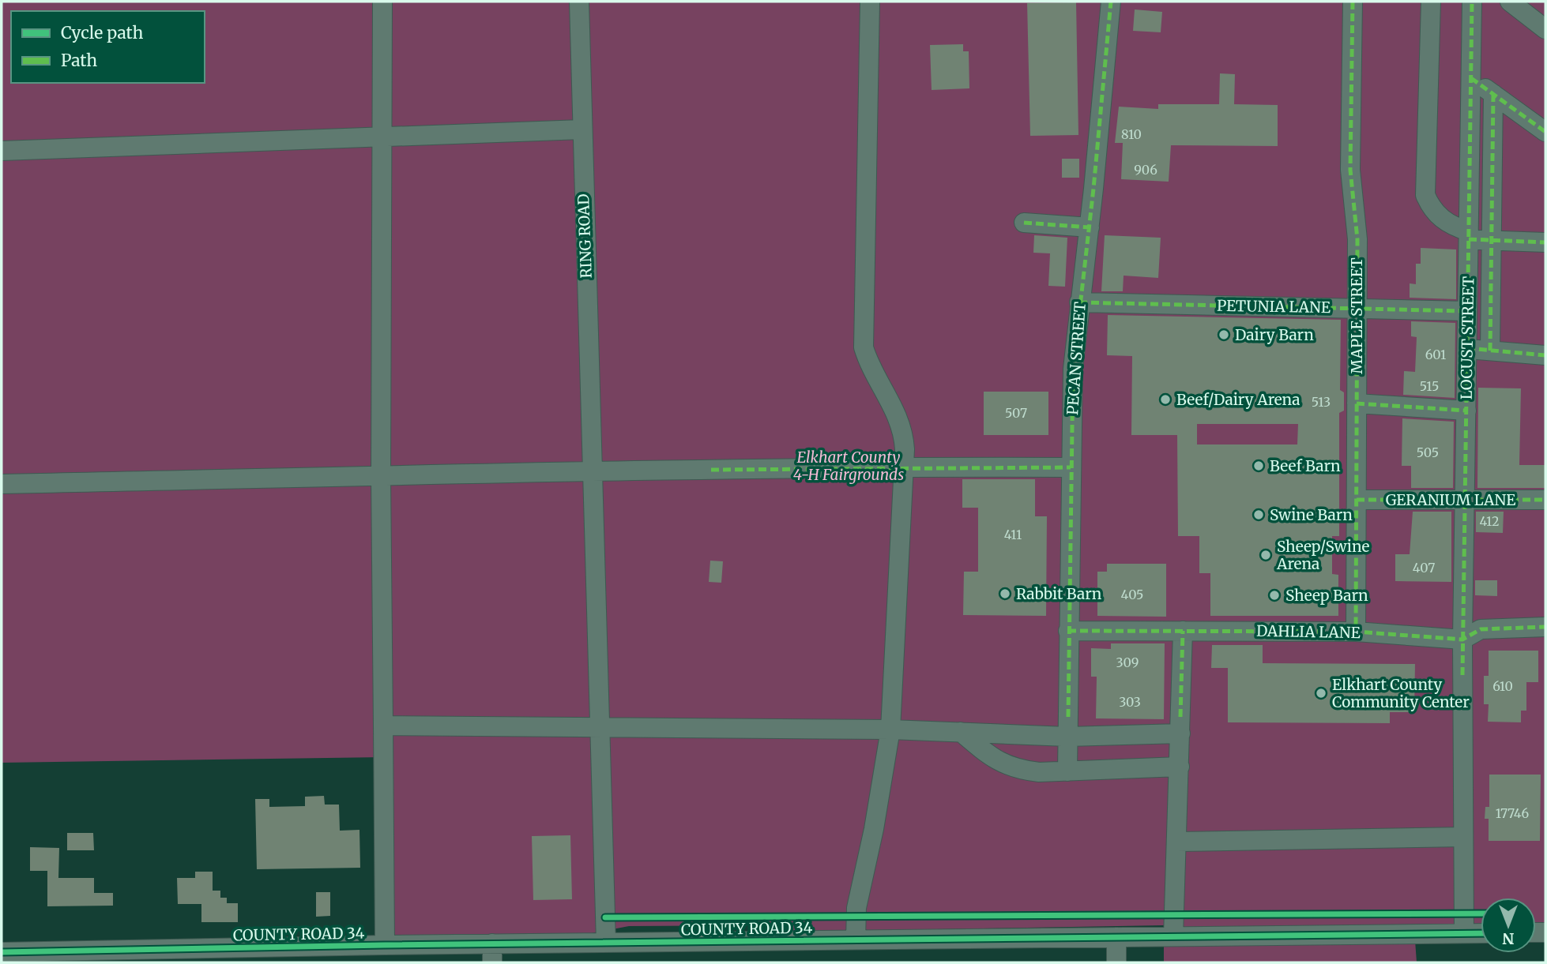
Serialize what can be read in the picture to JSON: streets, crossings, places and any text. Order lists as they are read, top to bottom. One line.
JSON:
{"streets":{"street":["RING ROAD","PETUNIA LANE","MAPLE STREET","LOCUST STREET","PECAN STREET","GERANIUM LANE","DAHLIA LANE","COUNTY ROAD 34"]},"crossings":[["RING ROAD","COUNTY ROAD 34"],["PETUNIA LANE","MAPLE STREET"],["PETUNIA LANE","LOCUST STREET"],["PETUNIA LANE","PECAN STREET"],["MAPLE STREET","GERANIUM LANE"],["MAPLE STREET","DAHLIA LANE"],["LOCUST STREET","GERANIUM LANE"],["LOCUST STREET","DAHLIA LANE"],["LOCUST STREET","COUNTY ROAD 34"],["PECAN STREET","DAHLIA LANE"]],"parks":["Elkhart County 4-H Fairgrounds"],"places":["Dairy Barn","Beef/Dairy Arena","Beef Barn","Swine Barn","Sheep/Swine Arena","Rabbit Barn","Sheep Barn","Elkhart County Community Center"],"house_numbers":["810","906","601","515","513","507","505","412","411","407","405","309","610","303","17746"],"legend":["Cycle path","Path"],"north":"bottom"}
